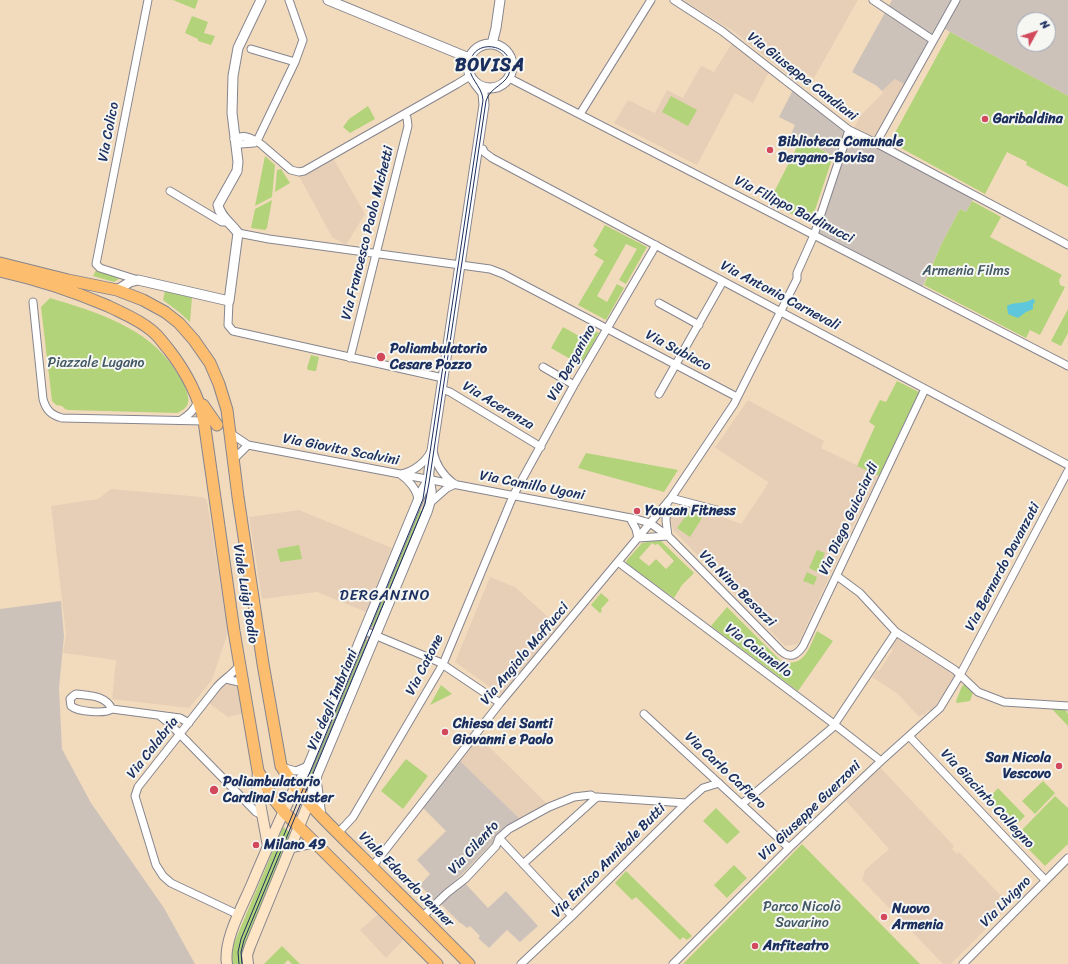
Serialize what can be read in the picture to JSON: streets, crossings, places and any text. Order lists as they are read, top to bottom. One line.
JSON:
{"streets":{"main road":["Viale Luigi Bodio","Viale Edoardo Jenner"],"street":["Via Giuseppe Candiani","Via Colico","Via Filippo Baldinucci","Via Francesco Paolo Michetti","Via Antonio Carnevali","Via Subiaco","Via Derganino","Via Acerenza","Via Giovita Scalvini","Via Camillo Ugoni","Via Diego Guicciardi","Via Bernardo Davanzati","Via Nino Besozzi","Via Caianello","Via Angiolo Maffucci","Via Catone","Via degli Imbriani","Via Calabria","Via Carlo Cafiero","Via Giacinto Collegno","Via Giuseppe Guerzoni","Via Cilento","Via Enrico Annibale Butti","Via Livigno"]},"crossings":[["Via Giuseppe Candiani","Via Angiolo Maffucci"],["Via Filippo Baldinucci","Via Angiolo Maffucci"],["Via Filippo Baldinucci","Via degli Imbriani"],["Via Francesco Paolo Michetti","Via Subiaco"],["Via Antonio Carnevali","Via Derganino"],["Via Antonio Carnevali","Via Diego Guicciardi"],["Via Antonio Carnevali","Via Angiolo Maffucci"],["Via Antonio Carnevali","Via degli Imbriani"],["Via Subiaco","Via Derganino"],["Via Subiaco","Via Angiolo Maffucci"],["Via Subiaco","Via degli Imbriani"],["Via Derganino","Via Acerenza"],["Via Derganino","Via Camillo Ugoni"],["Via Derganino","Via Catone"],["Via Acerenza","Via degli Imbriani"],["Via Giovita Scalvini","Via Camillo Ugoni"],["Via Giovita Scalvini","Viale Luigi Bodio"],["Via Giovita Scalvini","Via degli Imbriani"],["Via Camillo Ugoni","Via Nino Besozzi"],["Via Camillo Ugoni","Via Angiolo Maffucci"],["Via Camillo Ugoni","Via Catone"],["Via Camillo Ugoni","Via degli Imbriani"],["Via Diego Guicciardi","Via Nino Besozzi"],["Via Bernardo Davanzati","Via Giuseppe Guerzoni"],["Via Nino Besozzi","Via Angiolo Maffucci"],["Viale Luigi Bodio","Via Calabria"],["Viale Luigi Bodio","Viale Edoardo Jenner"],["Via Caianello","Via Angiolo Maffucci"],["Via Caianello","Via Giuseppe Guerzoni"],["Via Angiolo Maffucci","Viale Edoardo Jenner"],["Via Catone","Viale Edoardo Jenner"],["Via degli Imbriani","Viale Edoardo Jenner"],["Via Carlo Cafiero","Via Giuseppe Guerzoni"],["Via Carlo Cafiero","Via Enrico Annibale Butti"],["Via Giacinto Collegno","Via Giuseppe Guerzoni"],["Via Giacinto Collegno","Via Livigno"],["Via Cilento","Via Enrico Annibale Butti"],["Via Cilento","Viale Edoardo Jenner"]],"districts":["BOVISA","DERGANINO"],"parks":["Armenia Films","Piazzale Lugano","Parco Nicolò Savarino"],"places":["Garibaldina","Biblioteca Comunale Dergano-Bovisa","Poliambulatorio Cesare Pozzo","Youcan Fitness","Chiesa dei Santi Giovanni e Paolo","San Nicola Vescovo","Poliambulatorio Cardinal Schuster","Milano 49","Nuovo Armenia","Anfiteatro"],"north":"top right"}
